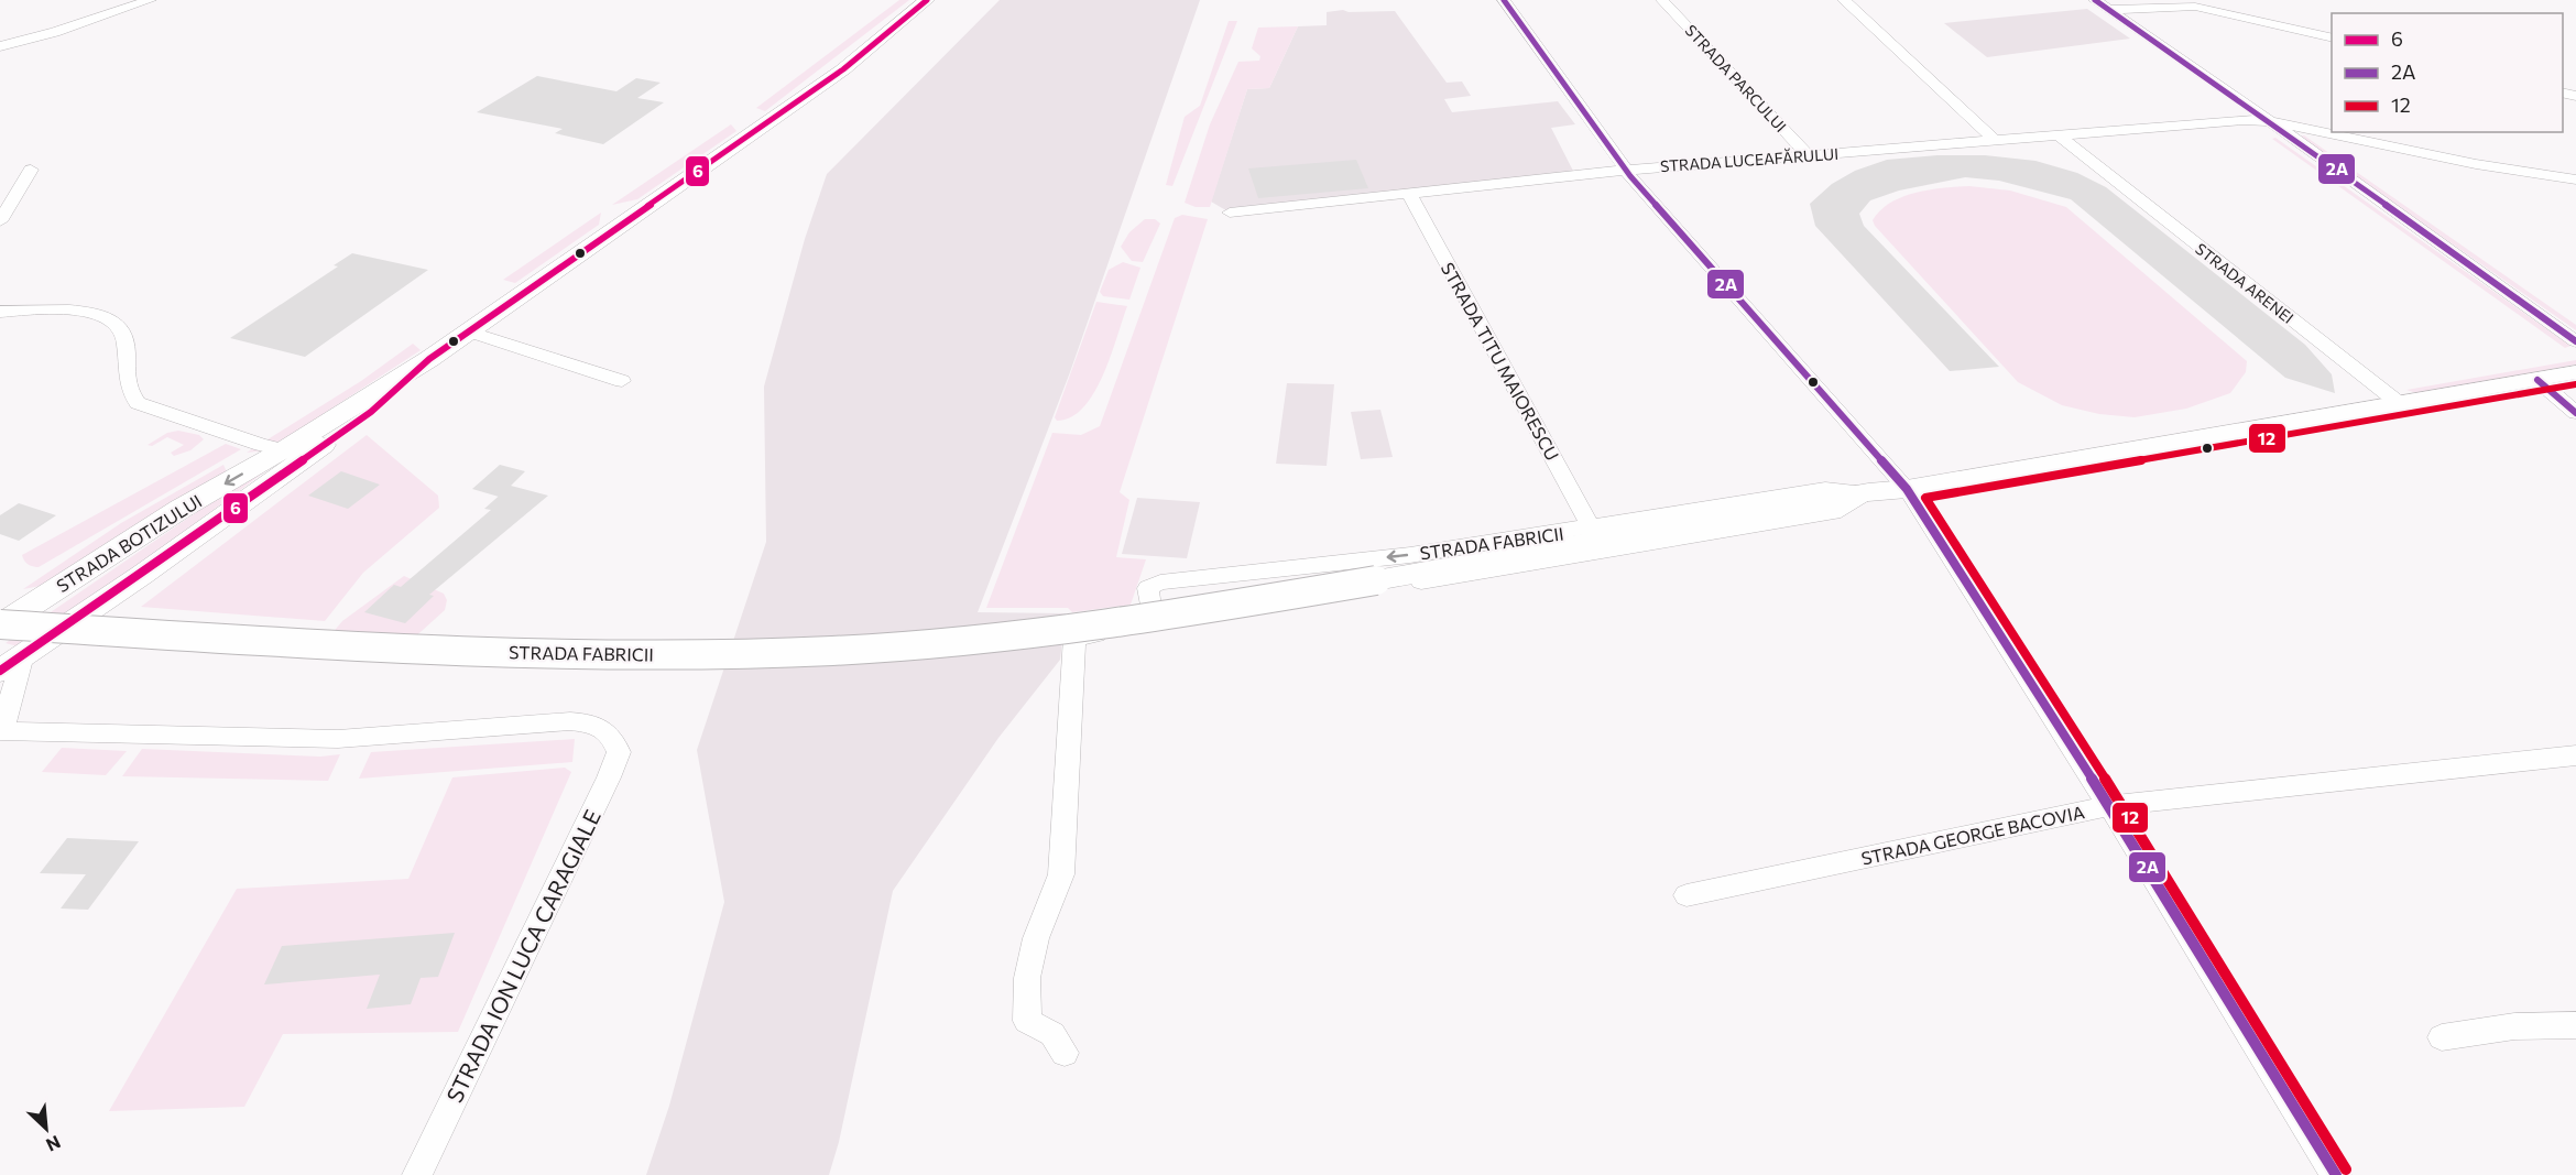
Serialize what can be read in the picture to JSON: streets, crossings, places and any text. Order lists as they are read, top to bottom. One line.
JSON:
{"streets":{"main road":["STRADA BOTIZULUI","STRADA FABRICII"],"street":["STRADA PARCULUI","STRADA LUCEAFĂRULUI","STRADA ARENEI","STRADA TITU MAIORESCU","STRADA GEORGE BACOVIA","STRADA ION LUCA CARAGIALE"]},"crossings":[["STRADA PARCULUI","STRADA LUCEAFĂRULUI"],["STRADA LUCEAFĂRULUI","STRADA ARENEI"],["STRADA LUCEAFĂRULUI","STRADA TITU MAIORESCU"],["STRADA ARENEI","STRADA FABRICII"],["STRADA TITU MAIORESCU","STRADA FABRICII"],["STRADA BOTIZULUI","STRADA FABRICII"]],"lines":["transit line 6","transit line 2A","transit line 12"],"legend":["6","2A","12"],"north":"bottom right"}
